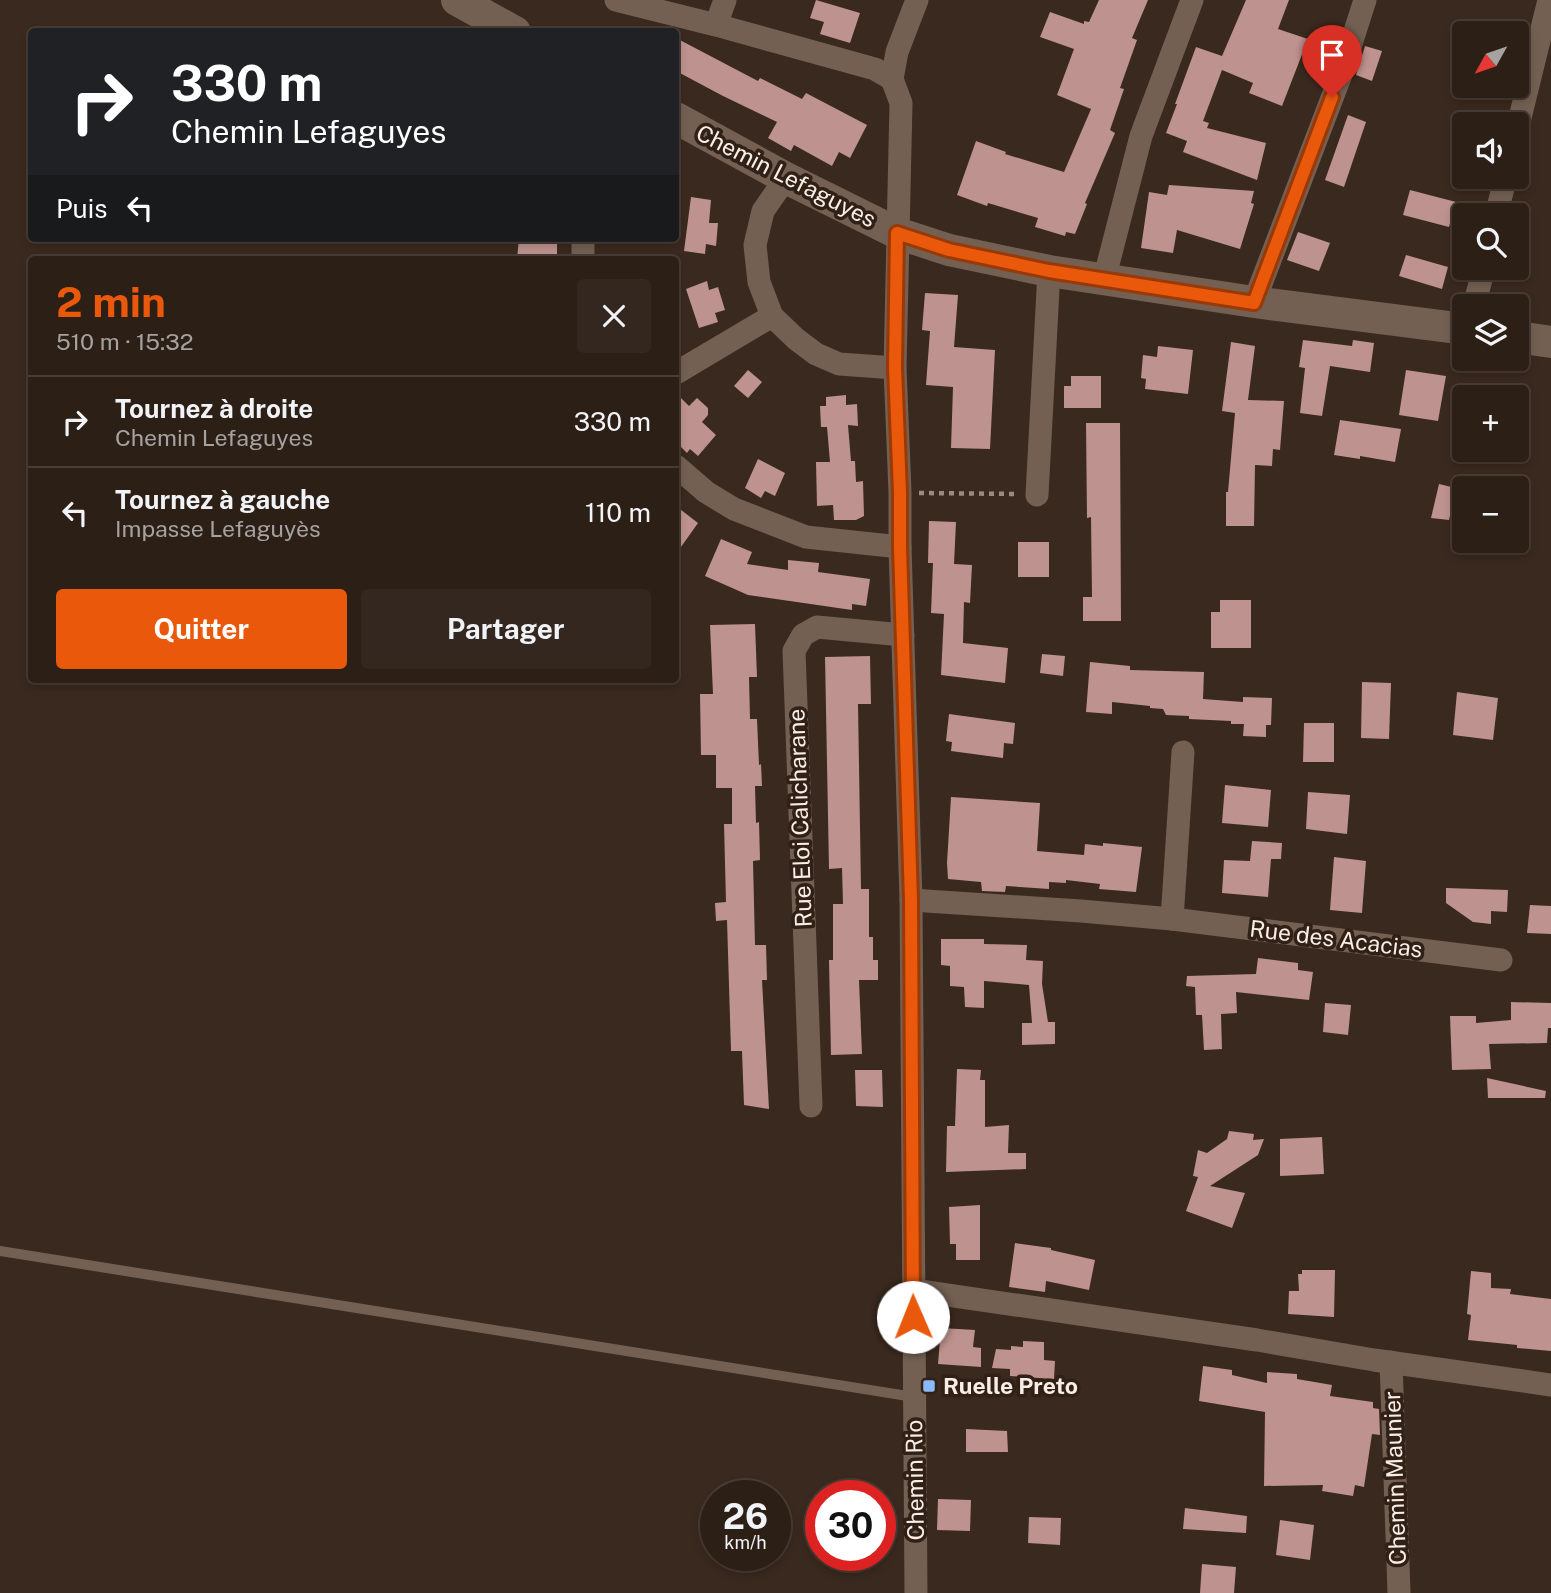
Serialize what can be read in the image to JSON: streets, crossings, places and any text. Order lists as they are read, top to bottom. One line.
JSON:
{"streets":{"main road":["Chemin Lefaguyes"],"street":["Rue Eloi Calicharane","Rue des Acacias","Chemin Maunier","Chemin Rio"]},"crossings":[["Chemin Lefaguyes","Chemin Rio"],["Rue Eloi Calicharane","Chemin Rio"],["Rue des Acacias","Chemin Rio"]],"places":{"transit":["Ruelle Preto"]},"north":"bottom left","page":{"map_buttons":["+","−"],"turn":["330 m","Chemin Lefaguyes"],"then":"Puis","heading":["2 min","510 m · 15:32"],"list":[{"name":"Tournez à droite","note":"Chemin Lefaguyes","value":"330 m"},{"name":"Tournez à gauche","note":"Impasse Lefaguyès","value":"110 m"}],"buttons":["Quitter","Partager"],"speed":"26 km/h","limit":"30"}}
